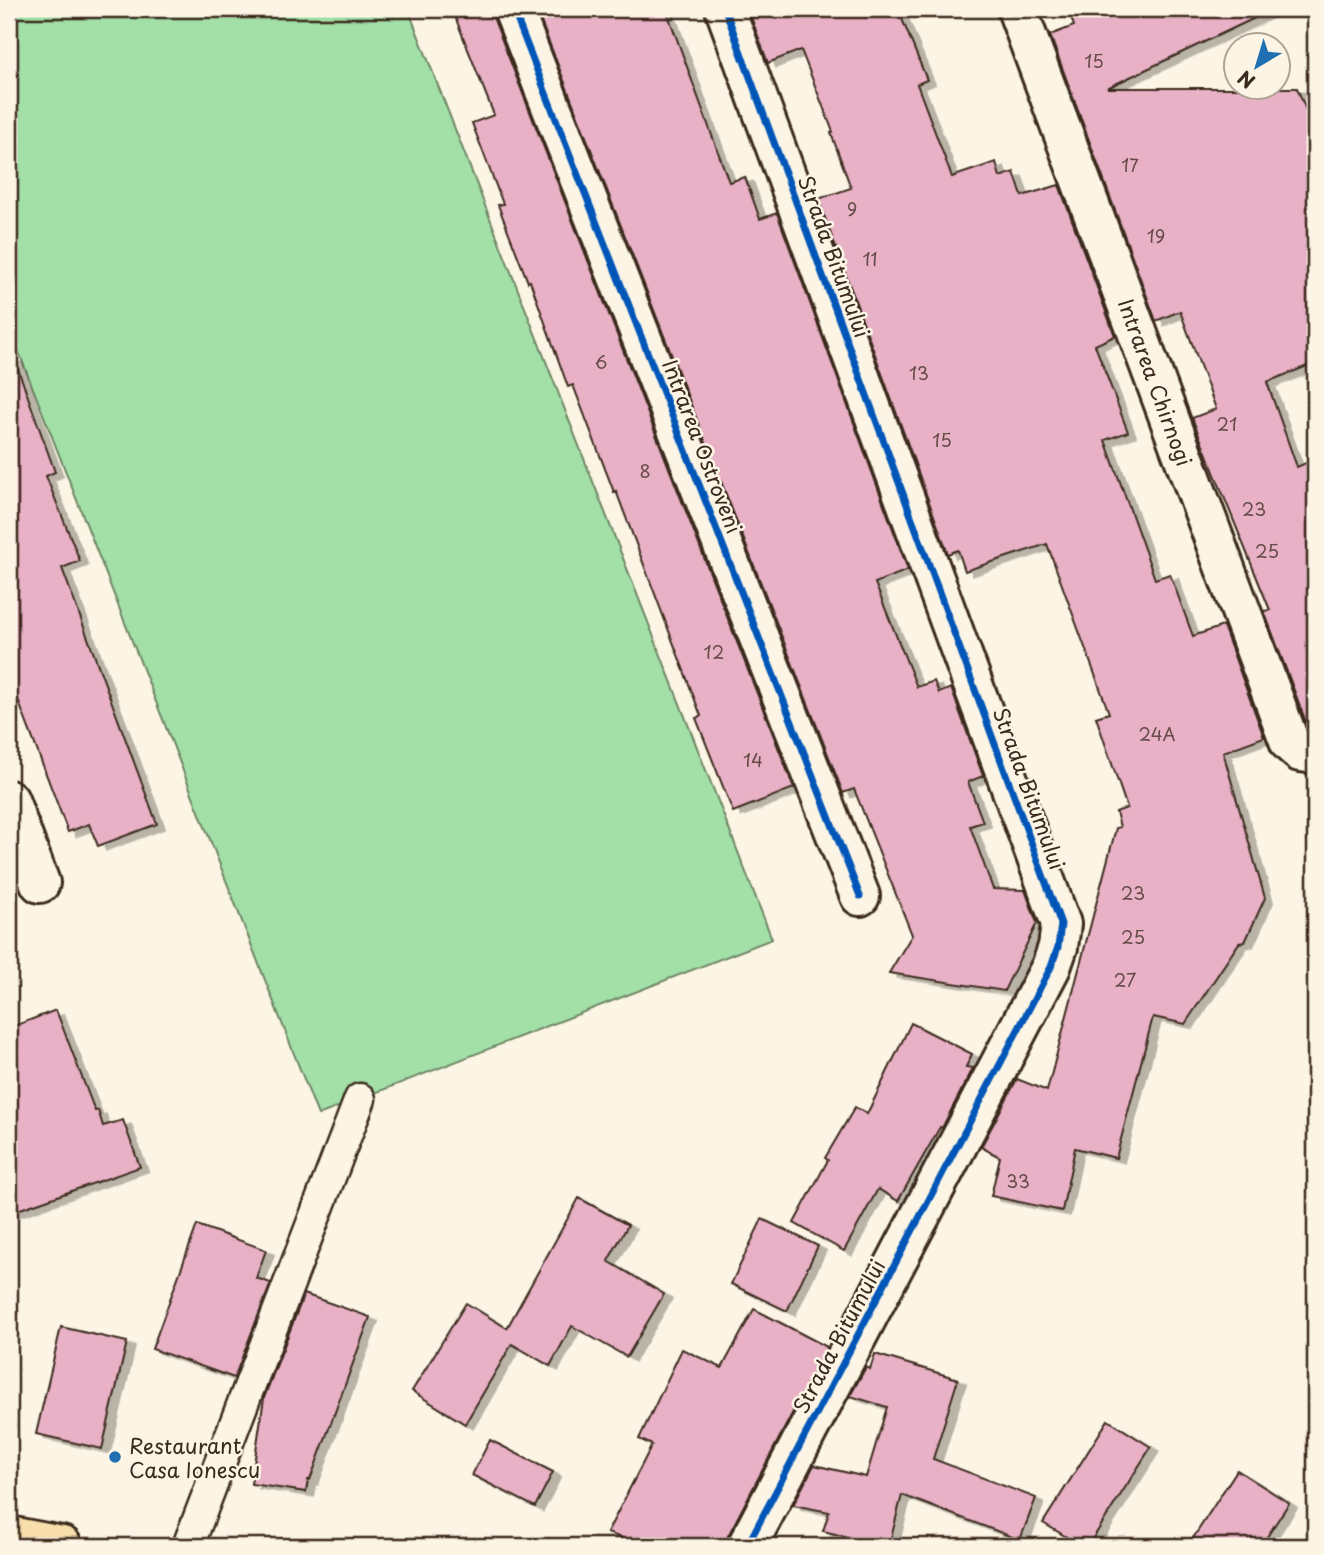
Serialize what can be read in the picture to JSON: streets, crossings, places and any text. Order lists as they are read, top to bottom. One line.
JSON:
{"streets":{"street":["Strada Bitumului","Intrarea Chirnogi","Intrarea Ostroveni"]},"places":["Restaurant Casa Ionescu"],"house_numbers":["15","17","9","19","11","6","13","21","15","8","23","25","12","24A","14","23","25","27","33"],"north":"bottom left"}
